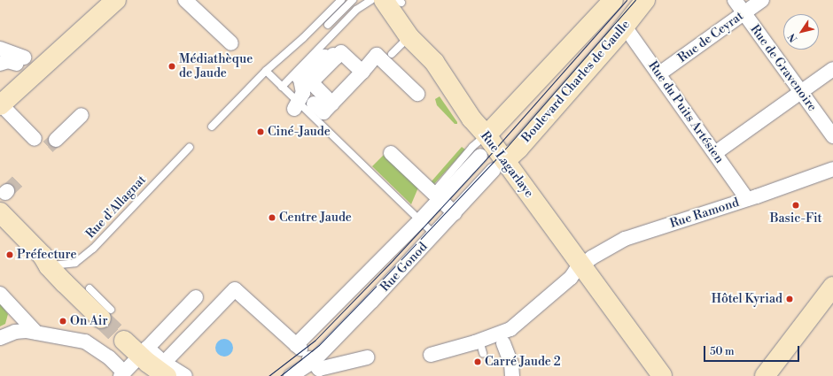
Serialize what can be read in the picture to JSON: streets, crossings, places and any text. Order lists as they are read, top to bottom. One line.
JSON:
{"streets":{"main road":["Boulevard Charles de Gaulle","Rue Lagarlaye"],"street":["Rue de Ceyrat","Rue de Gravenoire","Rue du Puits Artésien","Rue Ramond","Rue Gonod"],"lane":["Rue d'Allagnat"]},"crossings":[["Rue de Ceyrat","Rue de Gravenoire"],["Rue de Ceyrat","Rue du Puits Artésien"],["Boulevard Charles de Gaulle","Rue du Puits Artésien"],["Boulevard Charles de Gaulle","Rue Lagarlaye"],["Boulevard Charles de Gaulle","Rue Gonod"],["Rue du Puits Artésien","Rue Ramond"],["Rue Lagarlaye","Rue Ramond"],["Rue Lagarlaye","Rue Gonod"]],"places":["Médiathèque de Jaude","Ciné-Jaude","Basic-Fit","Centre Jaude","Préfecture","Hôtel Kyriad","On Air","Carré Jaude 2"],"scale_bar":"50 m","north":"bottom left"}
